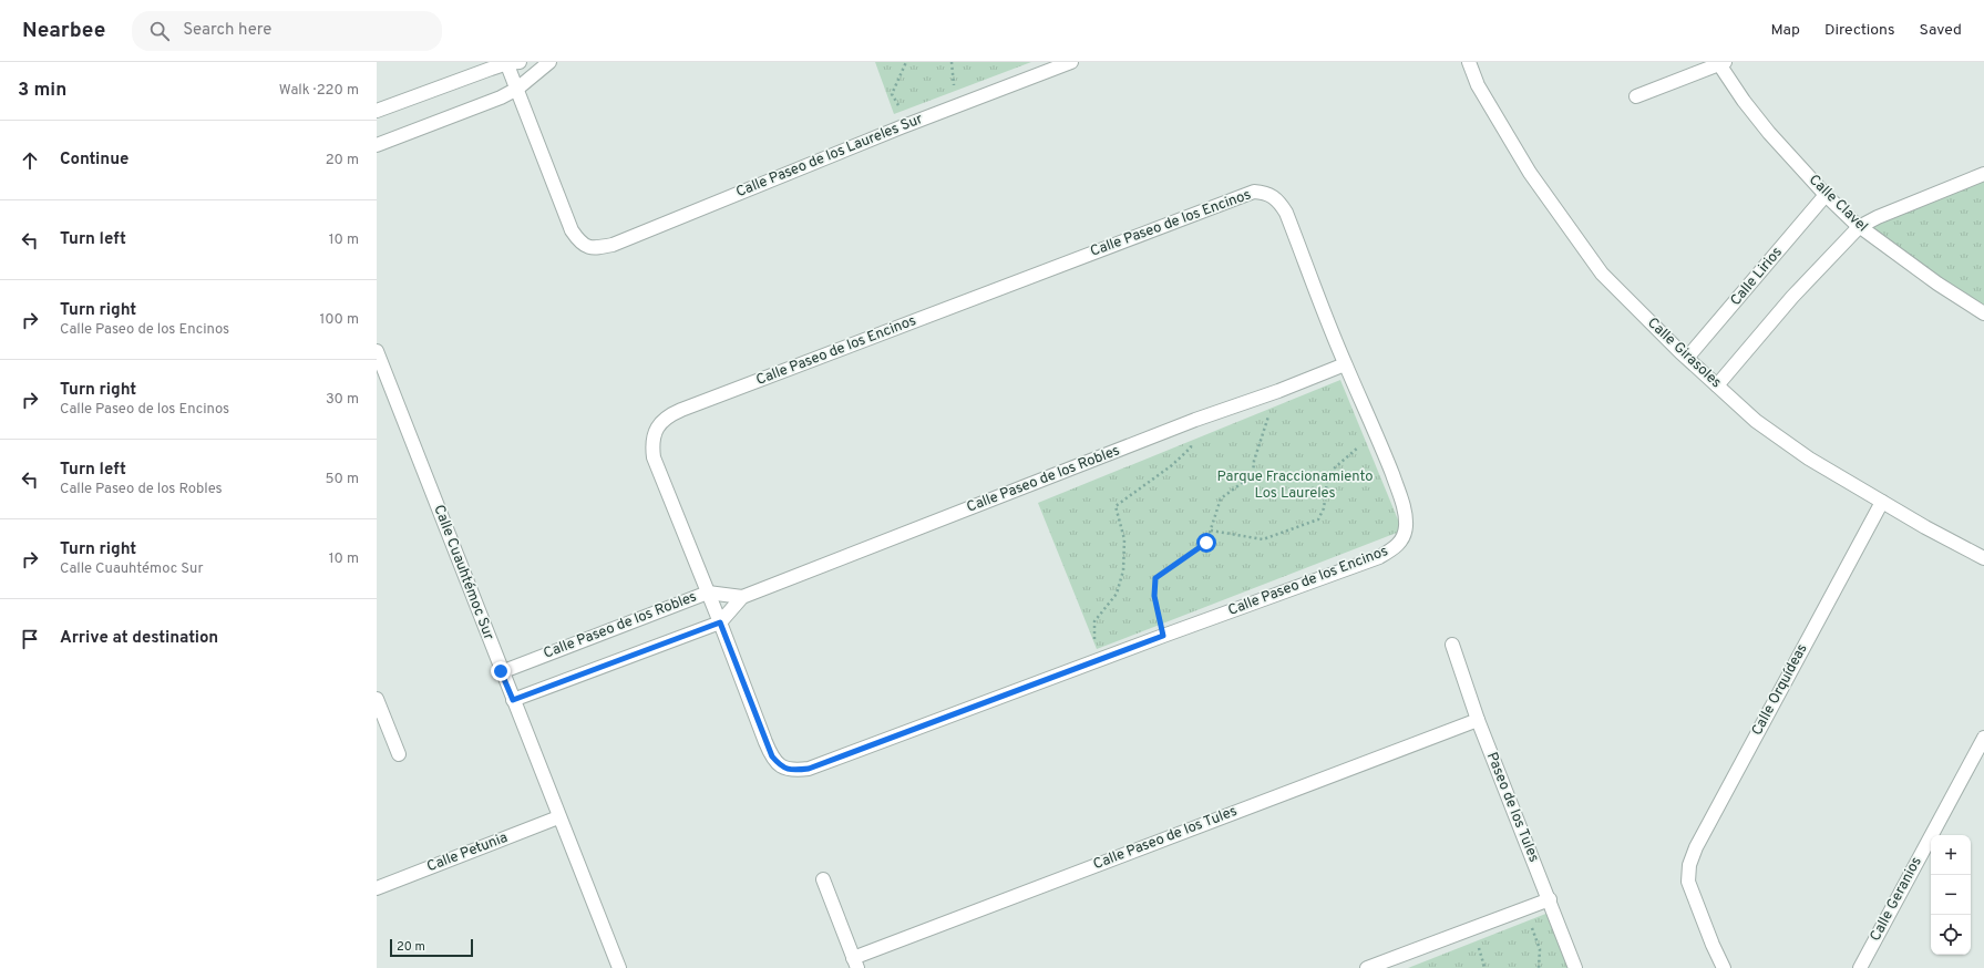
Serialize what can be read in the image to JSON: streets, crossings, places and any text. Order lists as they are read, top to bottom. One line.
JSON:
{"streets":{"street":["Calle Paseo de los Laureles Sur","Calle Clavel","Calle Paseo de los Encinos","Calle Lirios","Calle Girasoles","Calle Paseo de los Robles","Calle Cuauhtémoc Sur","Calle Orquídeas","Paseo de los Tules","Calle Paseo de los Tules","Calle Petunia","Calle Geranios"]},"crossings":[["Calle Clavel","Calle Lirios"],["Calle Paseo de los Encinos","Calle Paseo de los Robles"],["Calle Lirios","Calle Girasoles"],["Calle Girasoles","Calle Orquídeas"],["Calle Paseo de los Robles","Calle Cuauhtémoc Sur"],["Calle Cuauhtémoc Sur","Calle Petunia"],["Paseo de los Tules","Calle Paseo de los Tules"]],"parks":["Parque Fraccionamiento Los Laureles"],"scale_bar":"20 m","page":{"header":"Nearbee","search":"Search here","nav":["Map","Directions","Saved"],"heading":["3 min","Walk · 220 m"],"list":[["Continue","20 m"],["Turn left","10 m"],["Turn right","Calle Paseo de los Encinos","100 m"],["Turn right","Calle Paseo de los Encinos","30 m"],["Turn left","Calle Paseo de los Robles","50 m"],["Turn right","Calle Cuauhtémoc Sur","10 m"],"Arrive at destination"],"map_buttons":["+","−"],"scale":"20 m"}}
